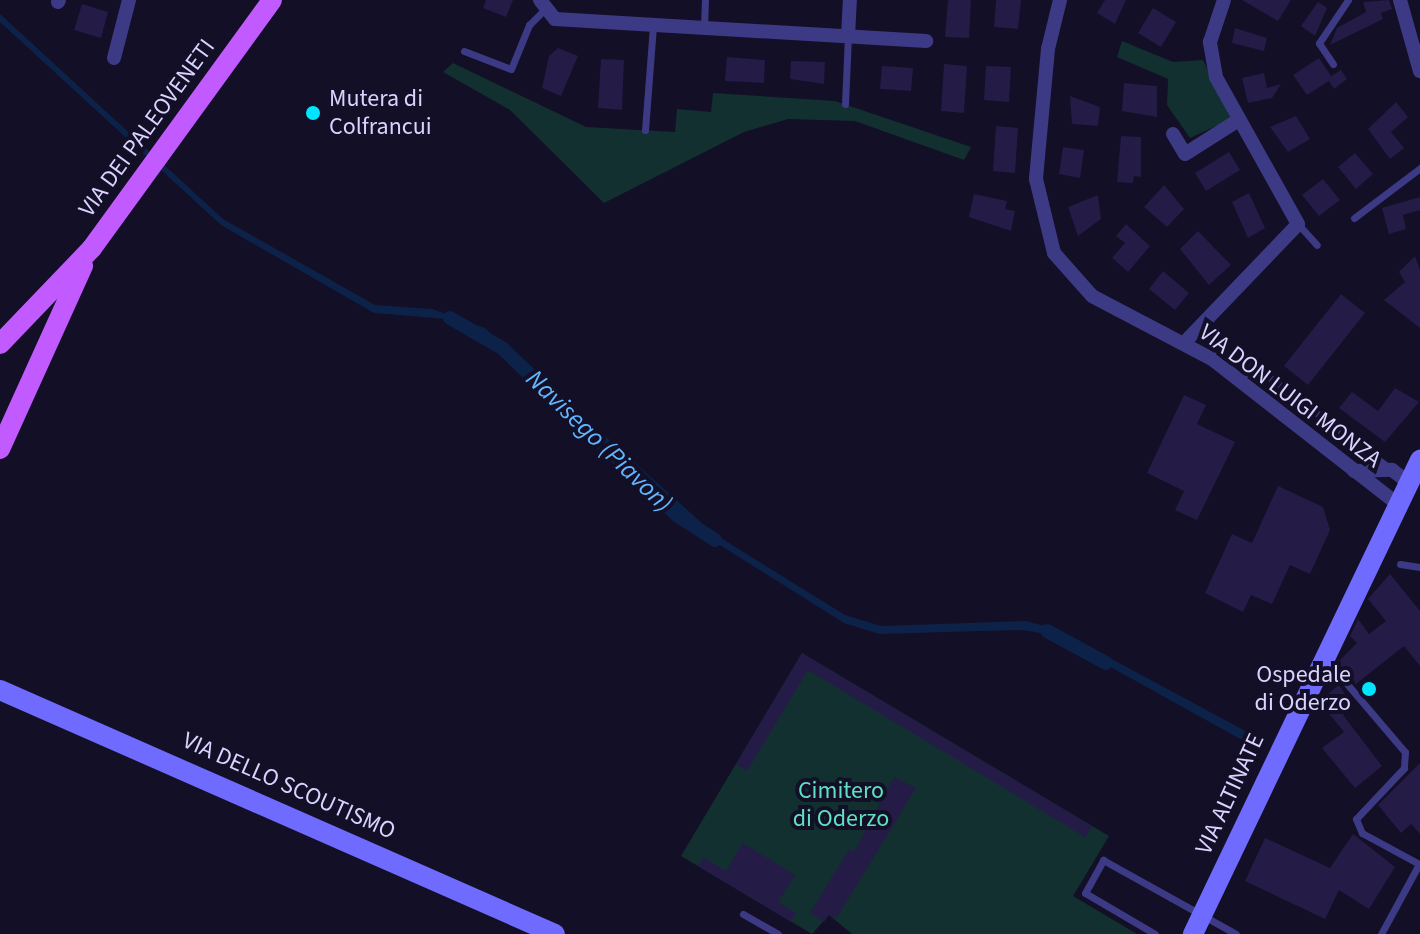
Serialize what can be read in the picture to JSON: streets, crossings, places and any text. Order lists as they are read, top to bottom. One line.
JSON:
{"streets":{"main road":["VIA DEI PALEOVENETI"],"street":["VIA DON LUIGI MONZA","VIA DELLO SCOUTISMO","VIA ALTINATE"]},"crossings":[["VIA DON LUIGI MONZA","VIA ALTINATE"]],"water":["Navisego (Piavon)"],"parks":["Cimitero di Oderzo"],"places":["Mutera di Colfrancui","Ospedale di Oderzo"]}
